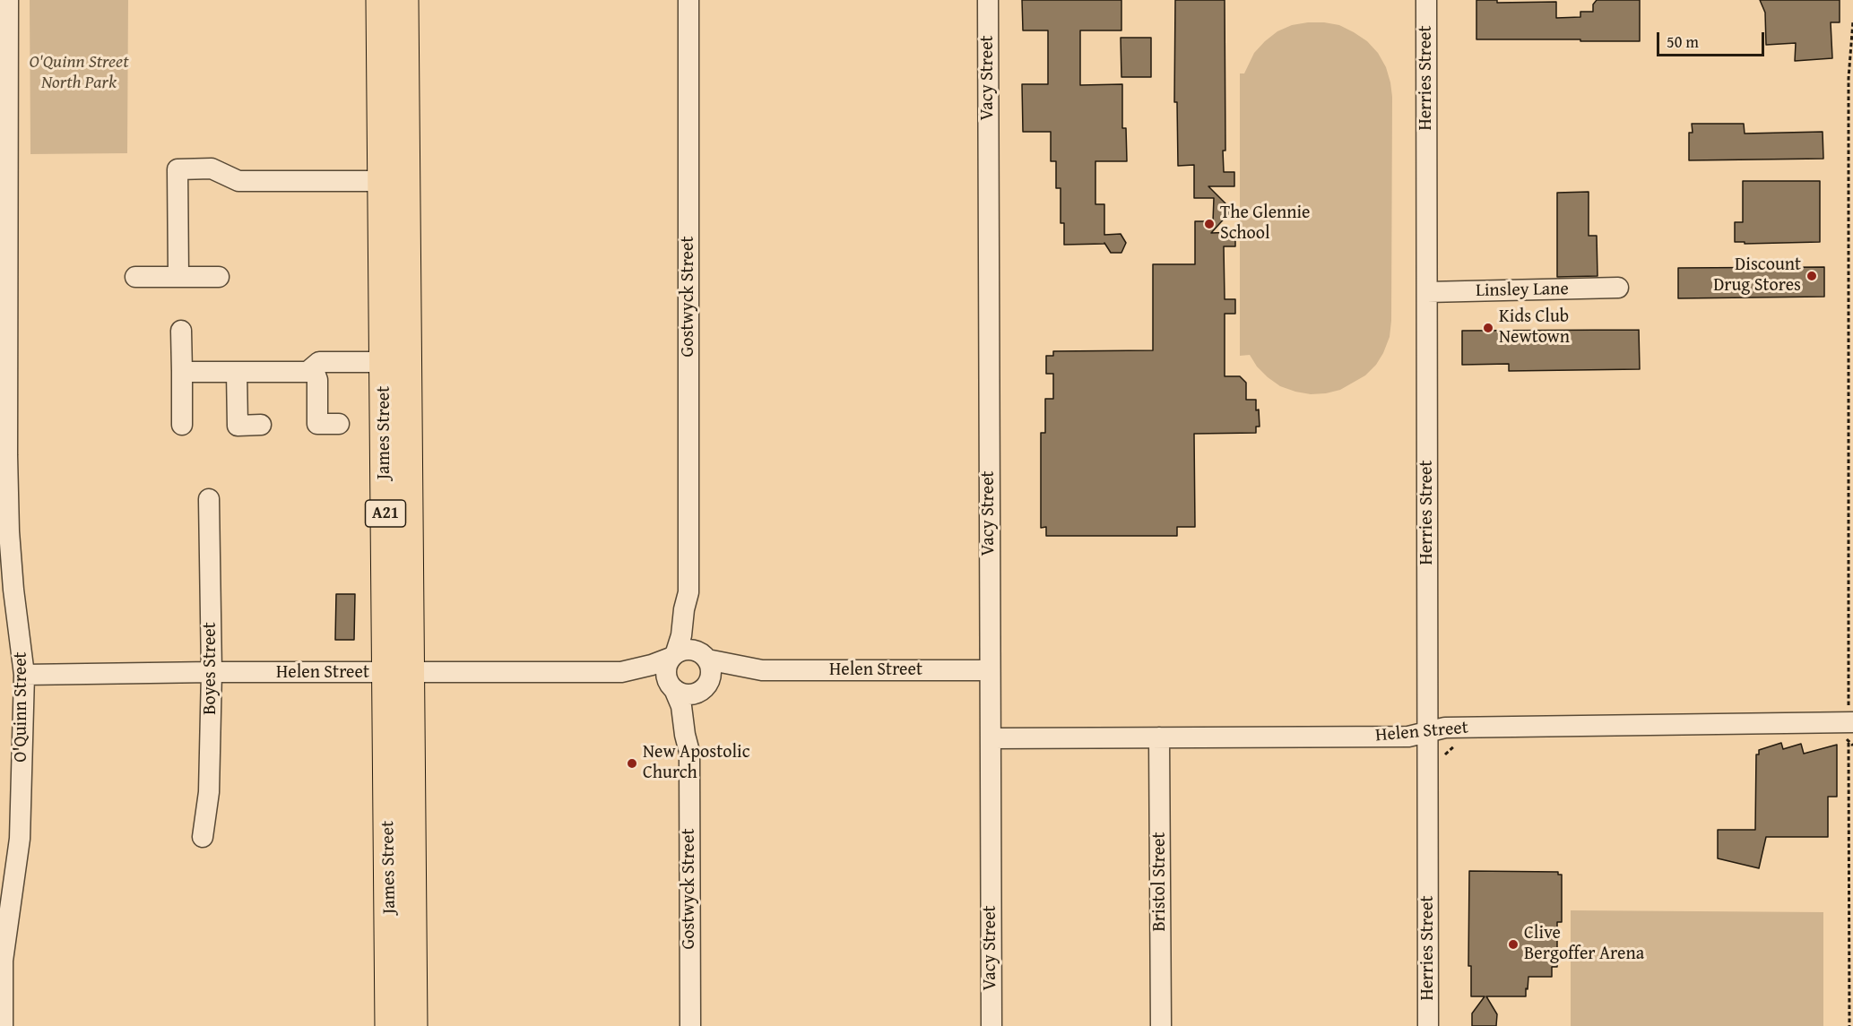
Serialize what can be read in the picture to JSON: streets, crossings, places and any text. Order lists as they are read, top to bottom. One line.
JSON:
{"streets":{"highway":["James Street","A21"],"street":["Vacy Street","Herries Street","Linsley Lane","Gostwyck Street","Boyes Street","Helen Street","O'Quinn Street","Bristol Street"]},"crossings":[["Vacy Street","Helen Street"],["Herries Street","Linsley Lane"],["Herries Street","Helen Street"],["Gostwyck Street","Helen Street"],["James Street","Helen Street"],["Boyes Street","Helen Street"],["Helen Street","O'Quinn Street"],["Helen Street","Bristol Street"]],"parks":["O'Quinn Street North Park"],"places":["The Glennie School","Discount Drug Stores","Kids Club Newtown","New Apostolic Church","Clive Bergoffer Arena"],"scale_bar":"50 m"}
